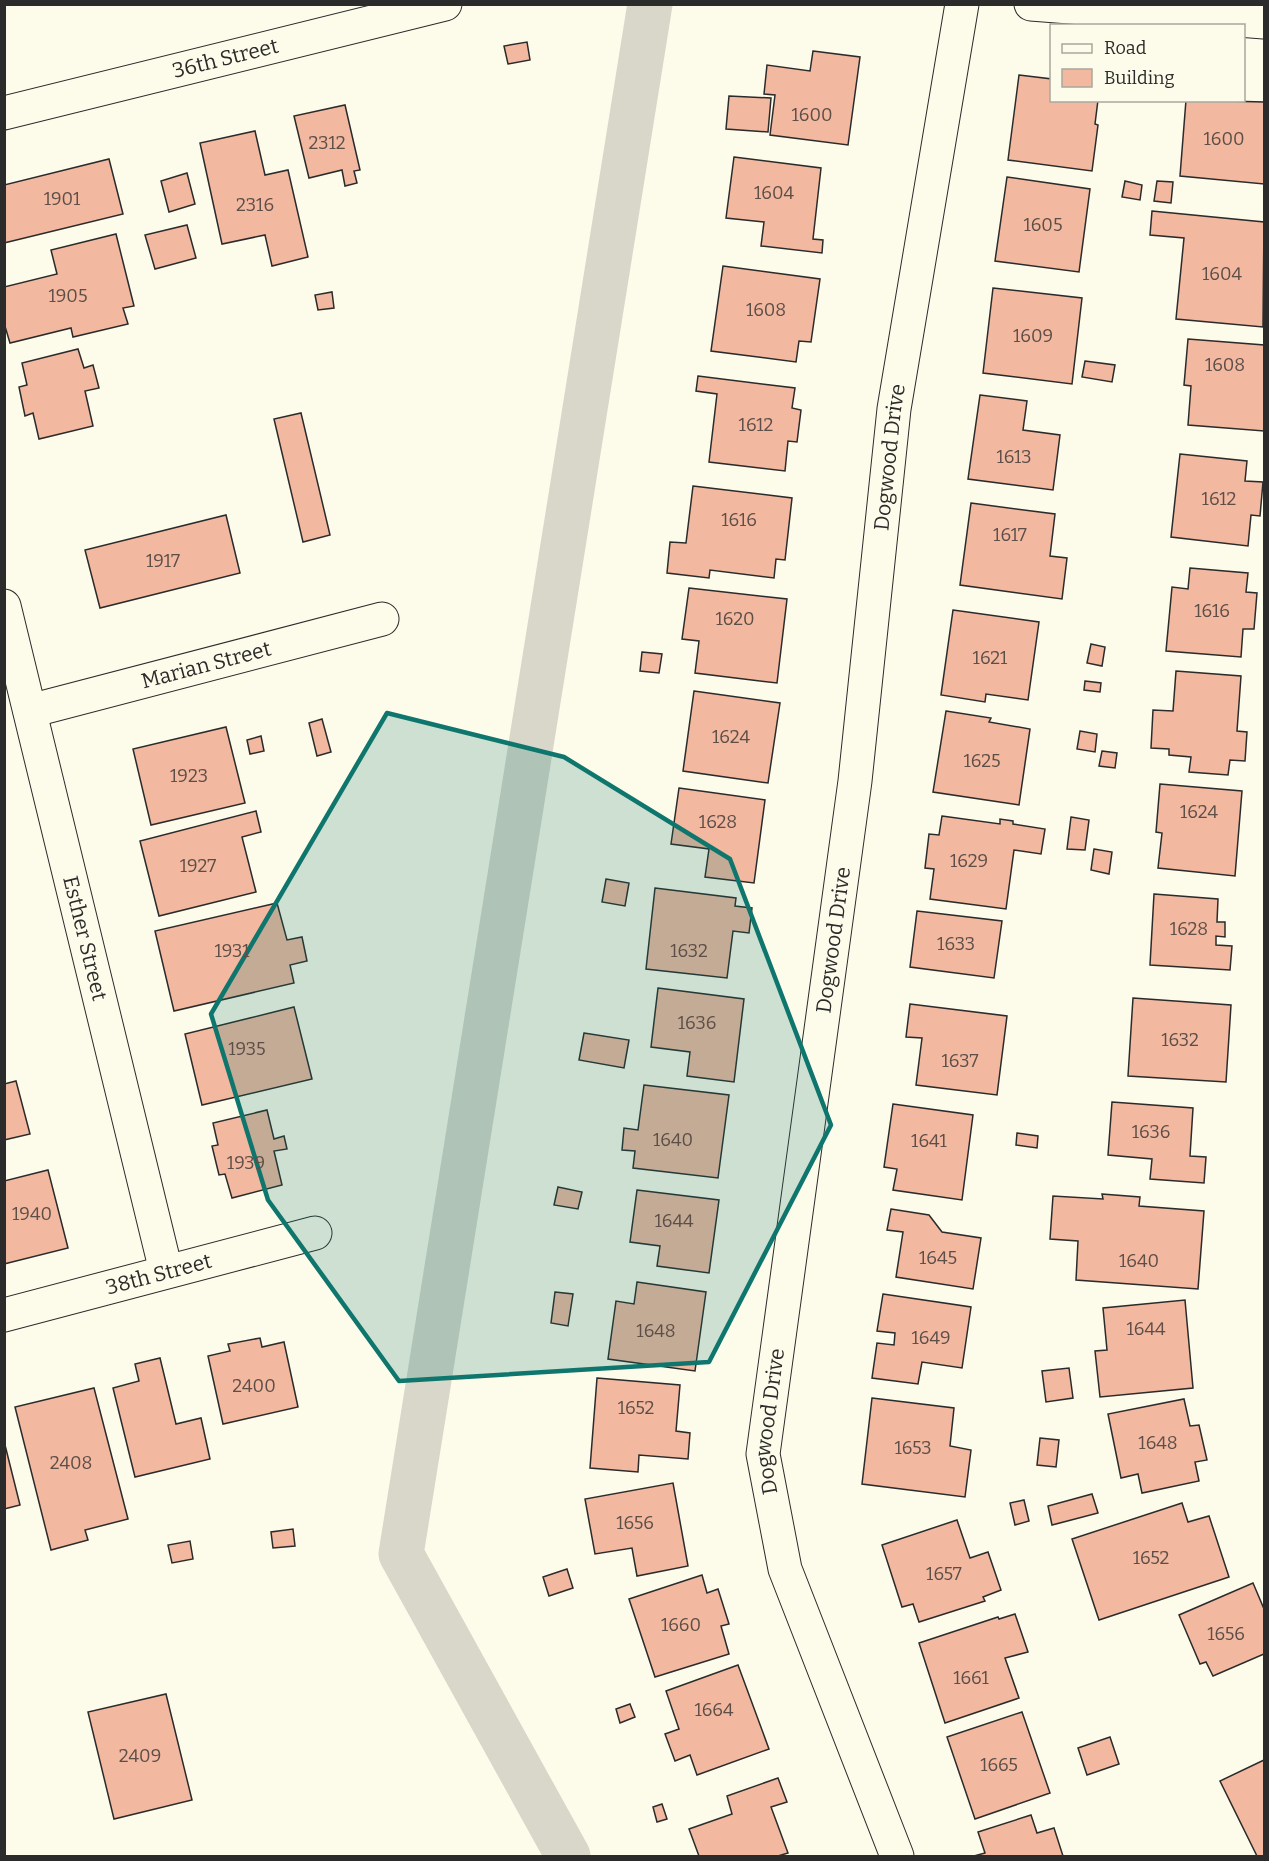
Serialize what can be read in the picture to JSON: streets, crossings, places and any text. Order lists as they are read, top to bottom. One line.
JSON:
{"streets":{"street":["36th Street","Dogwood Drive","Marian Street","Esther Street","38th Street"]},"crossings":[["Marian Street","Esther Street"],["Esther Street","38th Street"]],"house_numbers":["1600","1600","2312","1604","1901","2316","1605","1604","1905","1608","1609","1608","1612","1613","1612","1616","1617","1917","1616","1620","1621","1624","1625","1923","1624","1628","1629","1927","1628","1633","1931","1632","1636","1632","1935","1637","1636","1640","1641","1939","1940","1644","1645","1640","1644","1648","1649","2400","1652","1648","1653","2408","1656","1652","1657","1660","1656","1661","1664","2409","1665"],"legend":["Road","Building"]}
